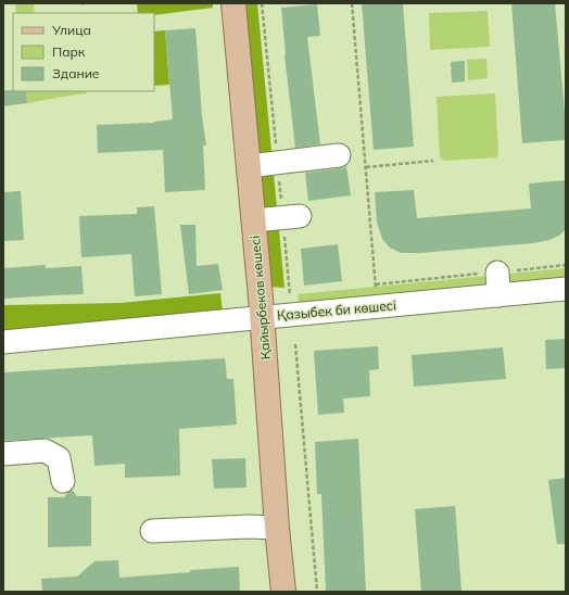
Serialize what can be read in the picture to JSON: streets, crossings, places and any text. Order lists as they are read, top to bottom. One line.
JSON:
{"streets":{"main road":["Қайырбеков көшесі"],"street":["Қазыбек би көшесі"]},"crossings":[["Қайырбеков көшесі","Қазыбек би көшесі"]],"legend":["Улица","Парк","Здание"]}
